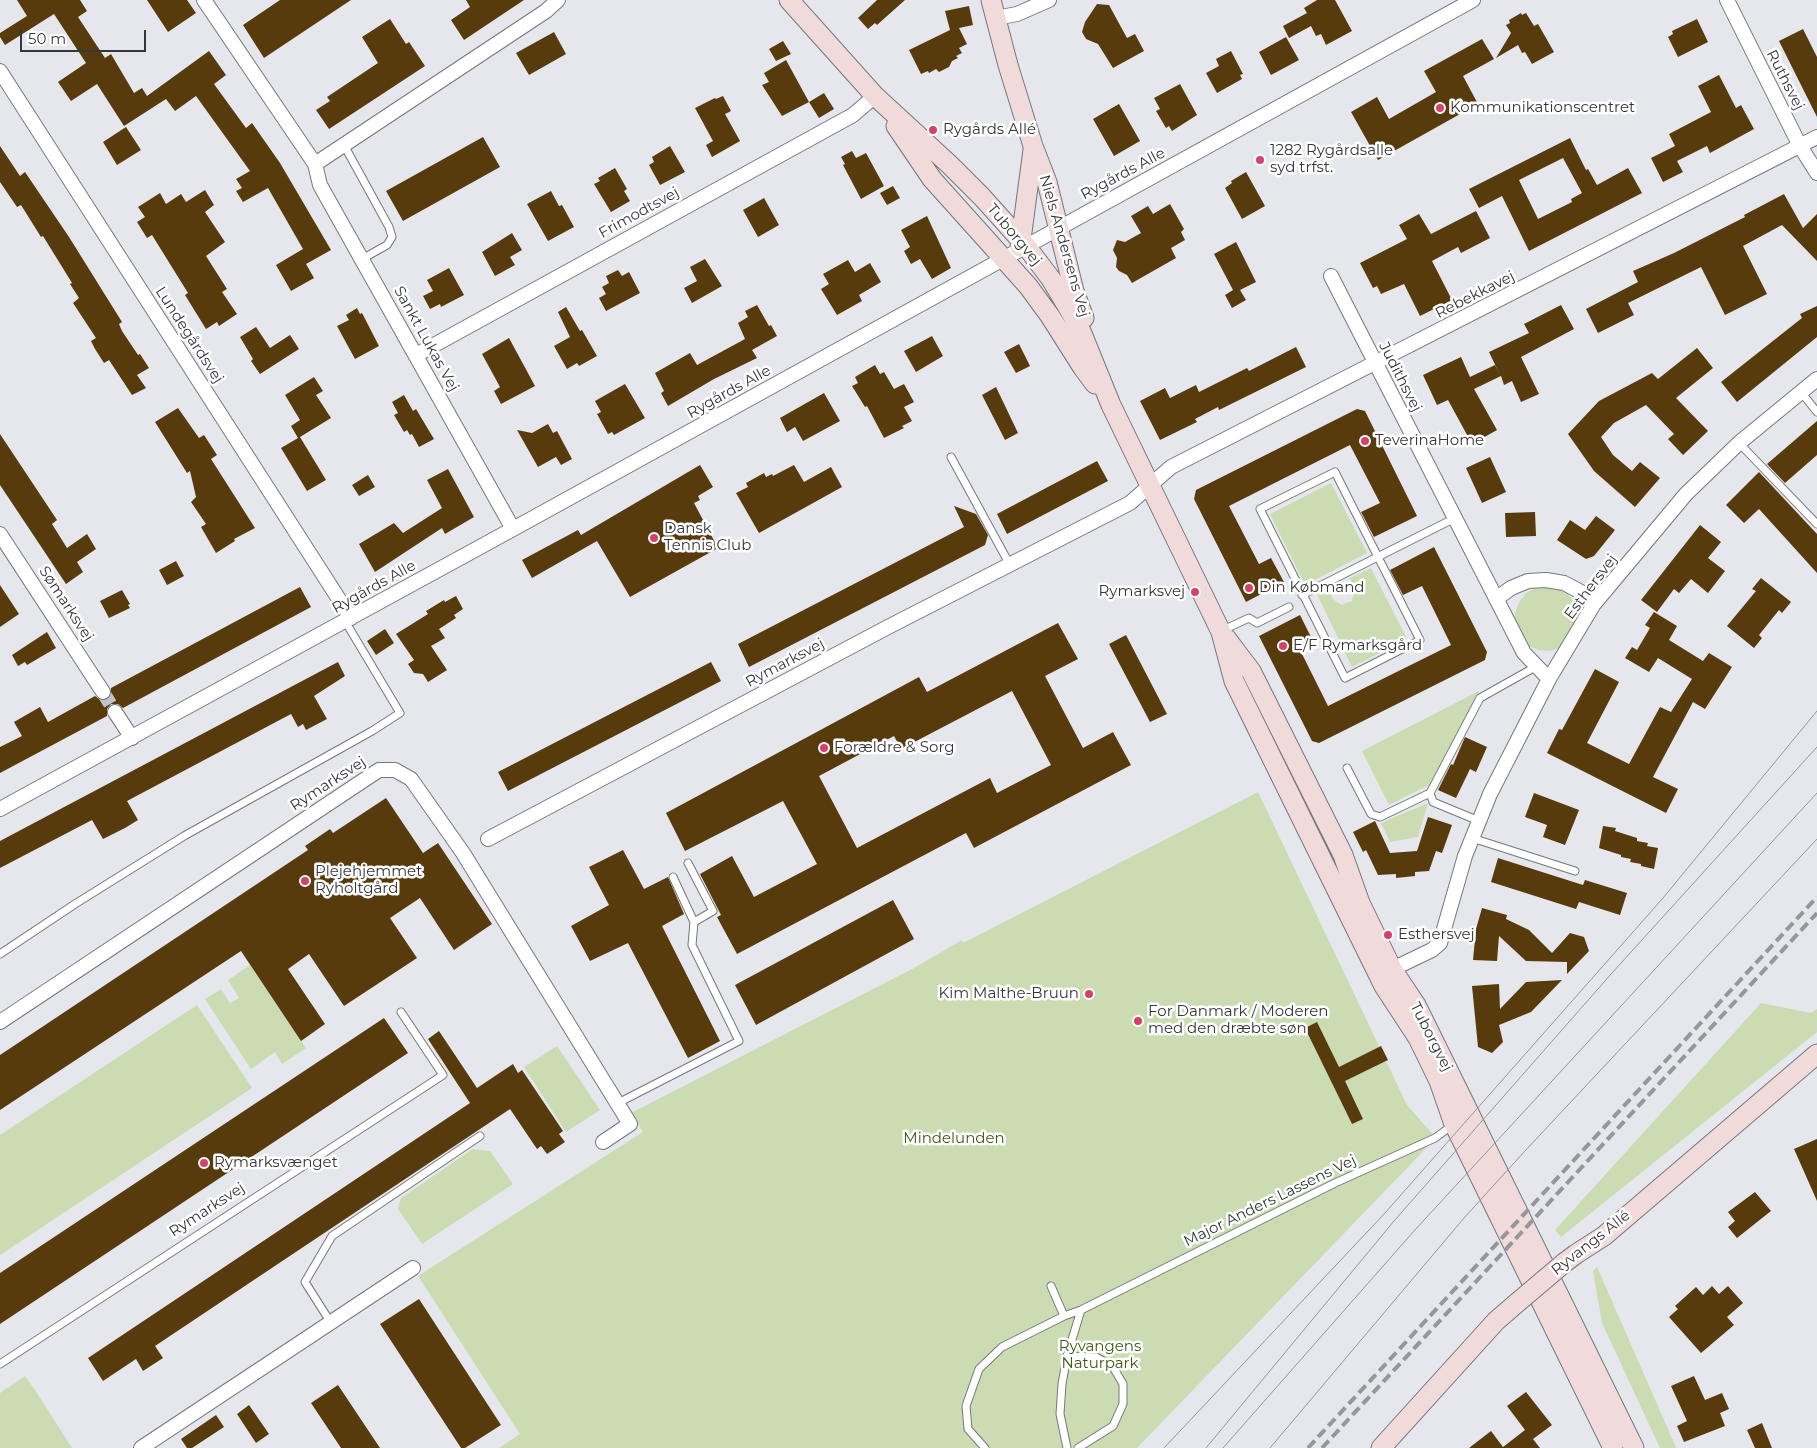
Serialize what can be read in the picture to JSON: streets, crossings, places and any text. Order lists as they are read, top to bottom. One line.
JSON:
{"streets":{"street":["Ruthsvej","Rygårds Alle","Frimodtsvej","Tuborgvej","Niels Andersens Vej","Rebekkavej","Lundegårdsvej","Sankt Lukas Vej","Judithsvej","Esthersvej","Sømarksvej","Rymarksvej","Ryvangs Allé"],"lane":["Major Anders Lassens Vej"]},"crossings":[["Ruthsvej","Rebekkavej"],["Rygårds Alle","Tuborgvej"],["Rygårds Alle","Niels Andersens Vej"],["Rygårds Alle","Lundegårdsvej"],["Rygårds Alle","Sankt Lukas Vej"],["Frimodtsvej","Tuborgvej"],["Frimodtsvej","Sankt Lukas Vej"],["Tuborgvej","Niels Andersens Vej"],["Tuborgvej","Rebekkavej"],["Tuborgvej","Esthersvej"],["Tuborgvej","Rymarksvej"],["Tuborgvej","Major Anders Lassens Vej"],["Rebekkavej","Judithsvej"],["Rebekkavej","Rymarksvej"],["Judithsvej","Esthersvej"]],"parks":["Mindelunden","Ryvangens Naturpark"],"places":["Kommunikationscentret","Rygårds Allé","1282 Rygårdsalle syd trfst.","TeverinaHome","Dansk Tennis Club","Din Købmand","Rymarksvej","E/F Rymarksgård","Forældre & Sorg","Plejehjemmet Ryholtgård","Esthersvej","Kim Malthe-Bruun","For Danmark / Moderen med den dræbte søn","Rymarksvænget"],"scale_bar":"50 m"}
